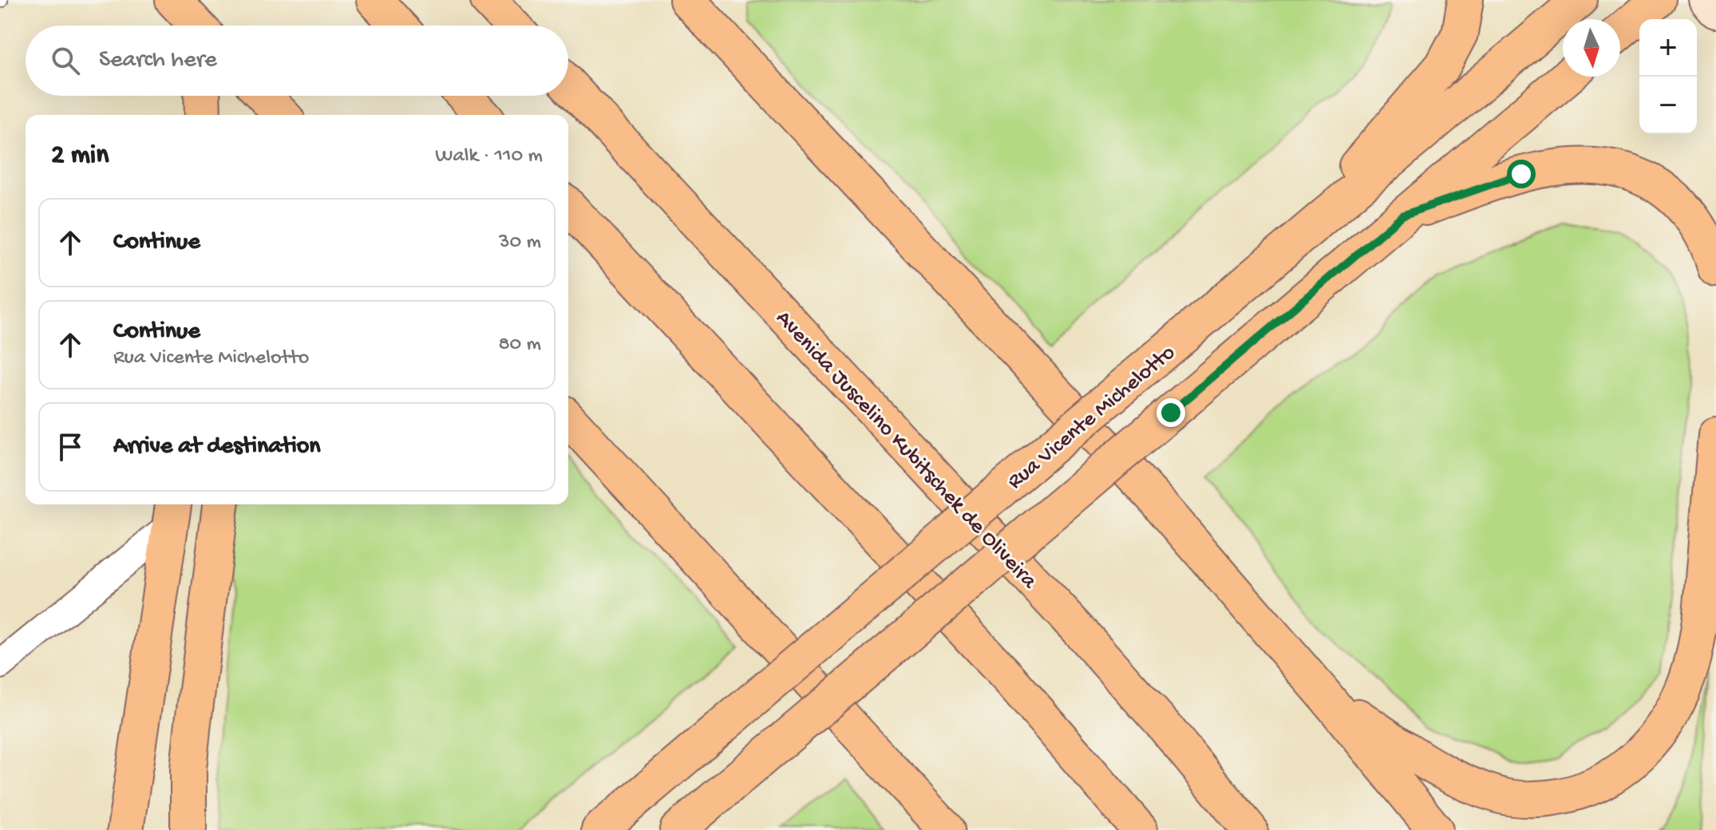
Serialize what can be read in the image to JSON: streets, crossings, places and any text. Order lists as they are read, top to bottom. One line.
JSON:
{"streets":{"main road":["Rua Vicente Michelotto","Avenida Juscelino Kubitschek de Oliveira"]},"north":"bottom","page":{"map_buttons":["+","−"],"search":"Search here","heading":["2 min","Walk · 110 m"],"list":[["Continue","30 m"],["Continue","Rua Vicente Michelotto","80 m"],"Arrive at destination"]}}
